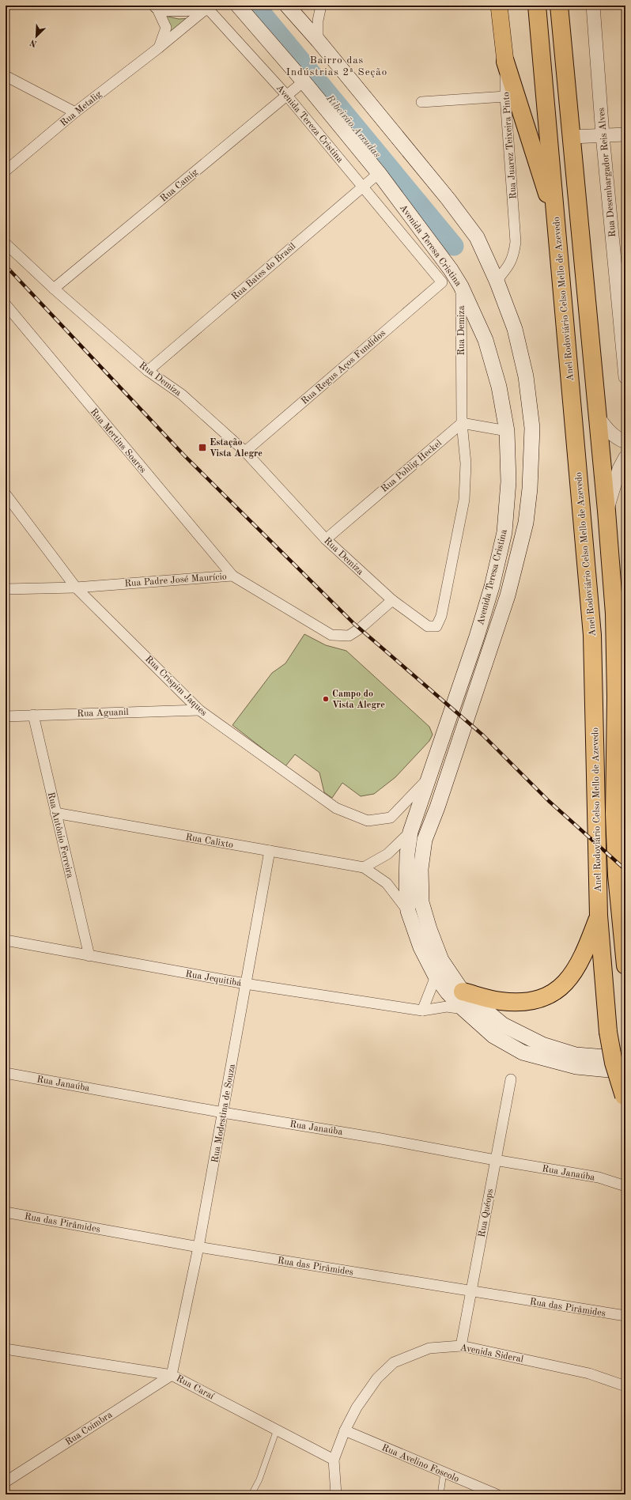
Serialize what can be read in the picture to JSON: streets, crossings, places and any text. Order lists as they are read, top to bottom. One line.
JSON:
{"streets":{"highway":["Anel Rodoviário Celso Mello de Azevedo"],"main road":["Rua Juarez Teixeira Pinto","Avenida Teresa Cristina"],"street":["Rua Metalig","Avenida Tereza Cristina","Rua Desembargador Reis Alves","Rua Camig","Rua Bates do Brasil","Rua Demiza","Rua Regus Aços Fundidos","Rua Mertins Soares","Rua Pohlig Heckel","Rua Padre José Maurício","Rua Crispim Jaques","Rua Aguanil","Rua Antônio Ferreira","Rua Calixto","Rua Jequitibá","Rua Janaúba","Rua Modestina de Souza","Rua Quéops","Rua das Pirâmides","Avenida Sideral","Rua Caraí","Rua Coimbra","Rua Avelino Foscolo"]},"crossings":[["Rua Metalig","Avenida Tereza Cristina"],["Avenida Tereza Cristina","Rua Camig"],["Avenida Tereza Cristina","Rua Bates do Brasil"],["Avenida Tereza Cristina","Rua Regus Aços Fundidos"],["Rua Juarez Teixeira Pinto","Avenida Teresa Cristina"],["Rua Camig","Avenida Teresa Cristina"],["Rua Camig","Rua Demiza"],["Avenida Teresa Cristina","Rua Bates do Brasil"],["Avenida Teresa Cristina","Rua Demiza"],["Avenida Teresa Cristina","Rua Crispim Jaques"],["Avenida Teresa Cristina","Rua Calixto"],["Avenida Teresa Cristina","Rua Jequitibá"],["Rua Bates do Brasil","Rua Demiza"],["Rua Demiza","Rua Regus Aços Fundidos"],["Rua Demiza","Rua Pohlig Heckel"],["Rua Demiza","Rua Padre José Maurício"],["Rua Mertins Soares","Rua Padre José Maurício"],["Rua Padre José Maurício","Rua Crispim Jaques"],["Rua Crispim Jaques","Rua Aguanil"],["Rua Aguanil","Rua Antônio Ferreira"],["Rua Antônio Ferreira","Rua Calixto"],["Rua Antônio Ferreira","Rua Jequitibá"],["Rua Calixto","Rua Modestina de Souza"],["Rua Jequitibá","Rua Modestina de Souza"],["Rua Janaúba","Rua Modestina de Souza"],["Rua Janaúba","Rua Quéops"],["Rua Modestina de Souza","Rua das Pirâmides"],["Rua Modestina de Souza","Rua Caraí"],["Rua Modestina de Souza","Rua Coimbra"],["Rua Quéops","Rua das Pirâmides"],["Rua Quéops","Avenida Sideral"],["Avenida Sideral","Rua Caraí"],["Avenida Sideral","Rua Avelino Foscolo"],["Rua Caraí","Rua Coimbra"]],"districts":["Bairro das Indústrias 2ª Seção"],"water":["Ribeirão Arrudas"],"places":{"transit":["Estação Vista Alegre"],"other":["Campo do Vista Alegre"]},"north":"bottom left"}
